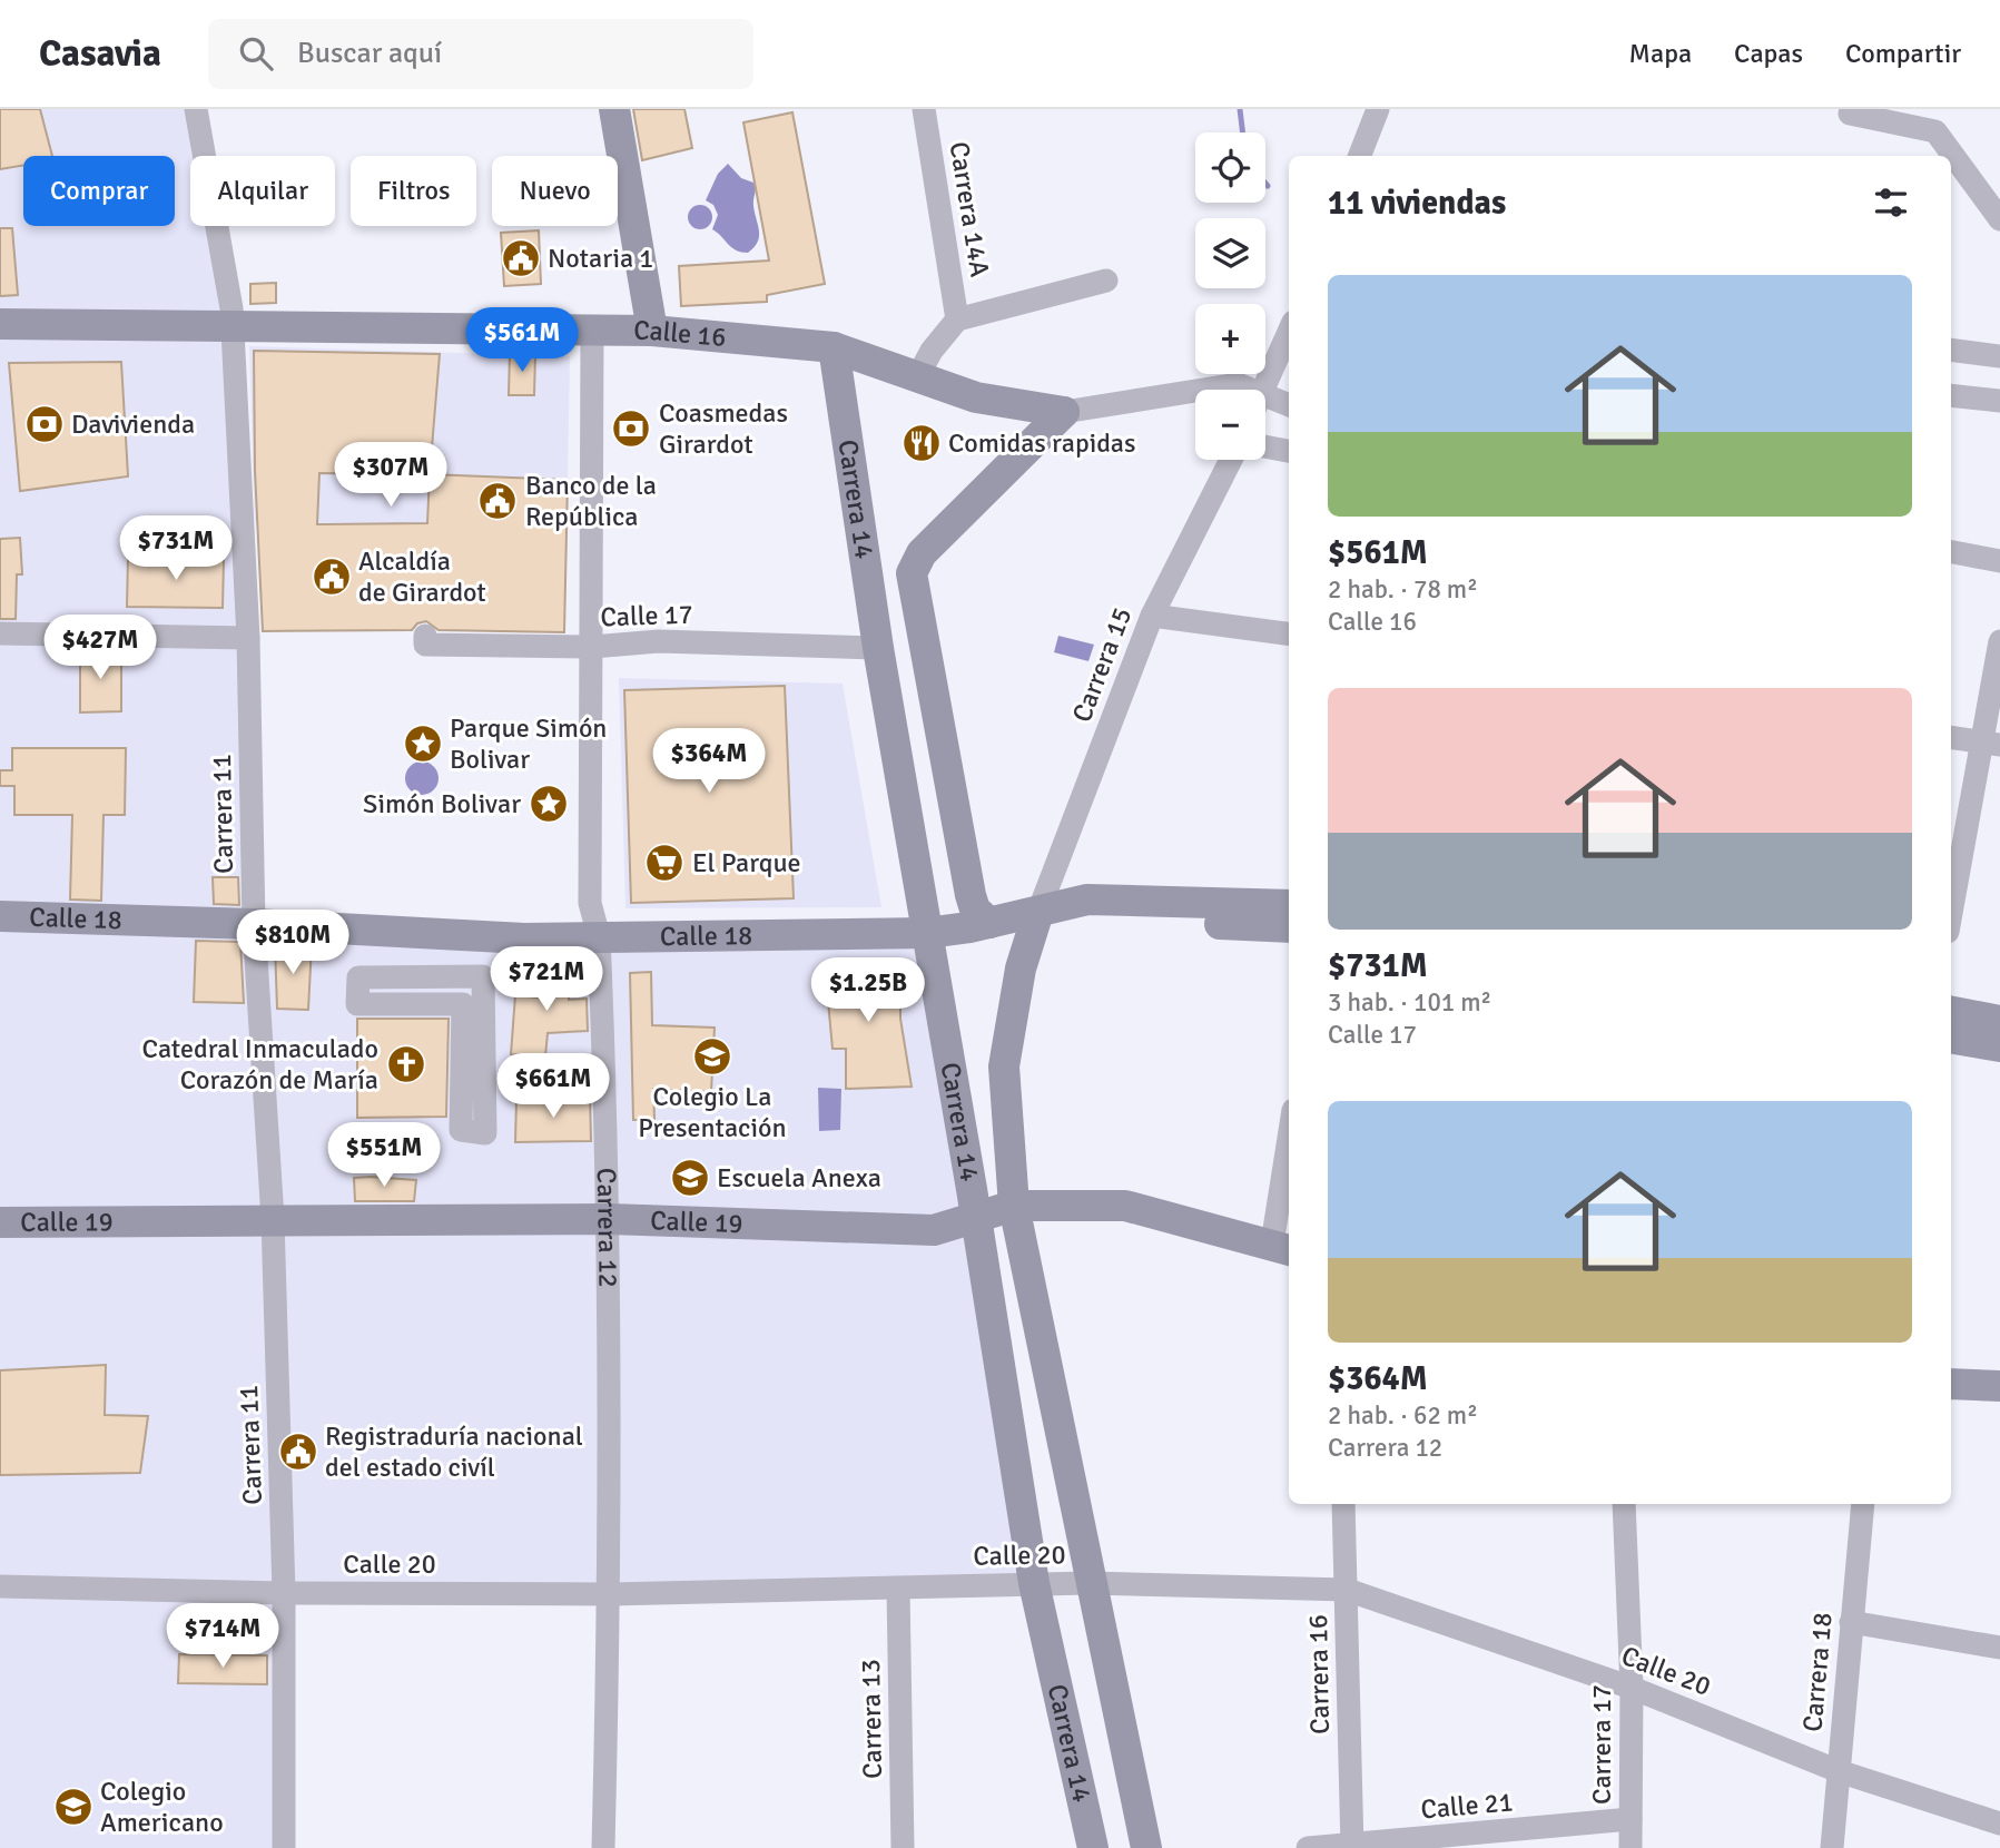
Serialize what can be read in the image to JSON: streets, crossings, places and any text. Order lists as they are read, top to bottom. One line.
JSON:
{"streets":{"street":["Carrera 14A","Calle 16","Carrera 14","Calle 17","Carrera 15","Carrera 11","Calle 18","Calle 19","Carrera 12","Calle 20","Carrera 18","Carrera 16","Carrera 13","Carrera 17","Calle 21"]},"crossings":[["Calle 16","Carrera 14"],["Calle 16","Carrera 11"],["Calle 16","Carrera 12"],["Carrera 14","Calle 17"],["Carrera 14","Carrera 15"],["Carrera 14","Calle 18"],["Carrera 14","Calle 19"],["Carrera 14","Calle 20"],["Calle 17","Carrera 12"],["Carrera 15","Calle 18"],["Carrera 11","Calle 18"],["Carrera 11","Calle 19"],["Carrera 11","Calle 20"],["Calle 18","Carrera 12"],["Calle 19","Carrera 12"],["Carrera 12","Calle 20"],["Calle 20","Carrera 18"],["Calle 20","Carrera 16"],["Calle 20","Carrera 13"],["Calle 20","Carrera 17"],["Carrera 16","Calle 21"],["Carrera 17","Calle 21"]],"places":{"public building":["Notaria 1","Banco de la República","Alcaldía de Girardot","Registraduría nacional del estado civíl"],"bank":["Davivienda","Coasmedas Girardot"],"restaurant":["Comidas rapidas"],"place":["Parque Simón Bolivar","Simón Bolivar"],"supermarket":["El Parque"],"school or university":["Colegio La Presentación","Escuela Anexa","Colegio Americano"],"church":["Catedral Inmaculado Corazón de María"]},"page":{"header":"Casavia","search":"Buscar aquí","nav":["Mapa","Capas","Compartir"],"map_buttons":["+","−"],"chip":["Comprar","Alquilar","Filtros","Nuevo"],"heading":"11 viviendas","list":[{"name":"$561M","note":"2 hab. · 78 m² · Calle 16"},{"name":"$731M","note":"3 hab. · 101 m² · Calle 17"},{"name":"$364M","note":"2 hab. · 62 m² · Carrera 12"}],"price":["$561M","$307M","$731M","$427M","$364M","$810M","$721M","$1.25B","$661M","$551M","$714M"]}}
